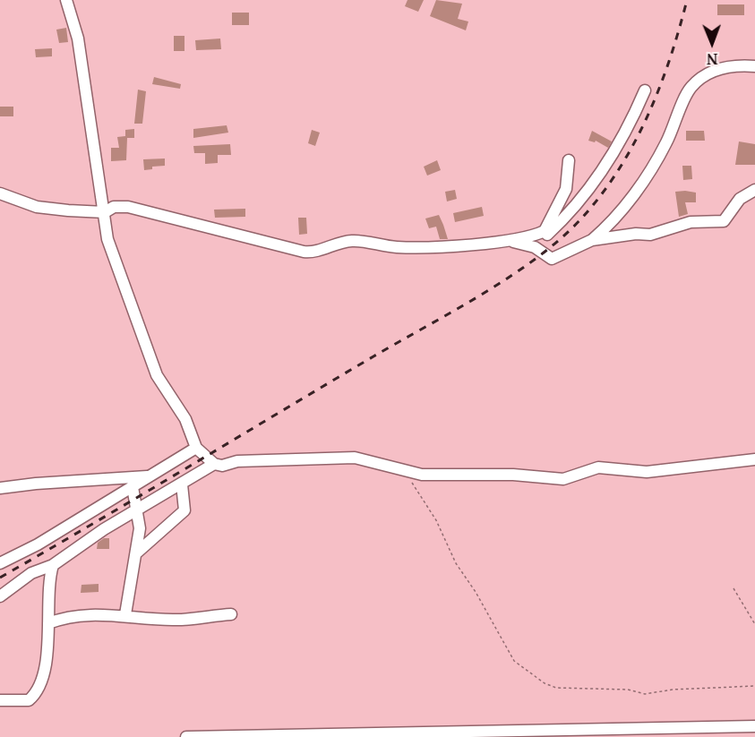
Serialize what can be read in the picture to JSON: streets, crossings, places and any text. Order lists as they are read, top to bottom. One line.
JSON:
{"north":"bottom"}
